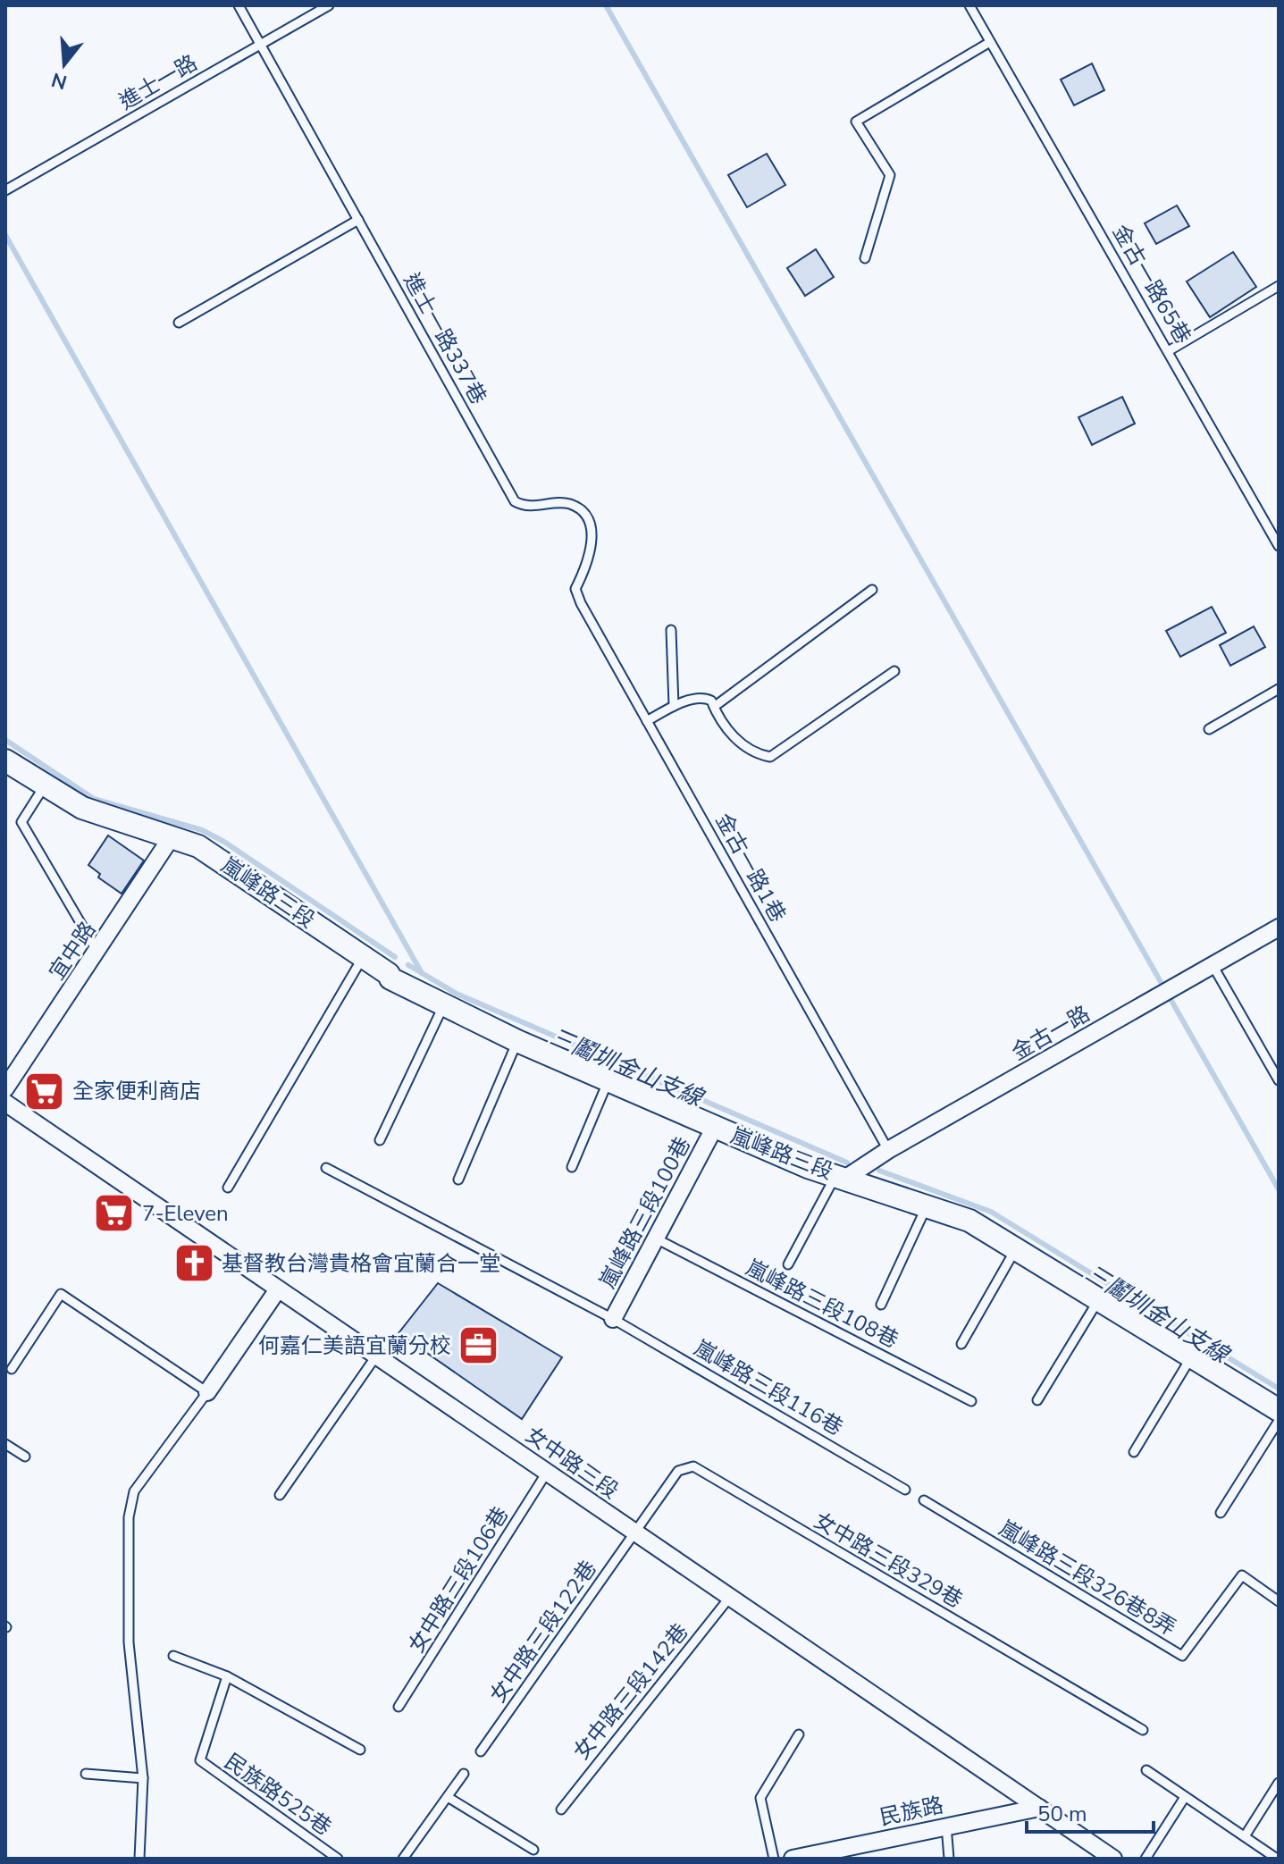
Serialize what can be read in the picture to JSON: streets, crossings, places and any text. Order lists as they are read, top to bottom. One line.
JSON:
{"streets":{"street":["嵐峰路三段","宜中路","金古一路","嵐峰路三段100巷","女中路三段","民族路"],"lane":["進士一路","金古一路65巷","進士一路337巷","金古一路1巷","嵐峰路三段108巷","嵐峰路三段116巷","女中路三段329巷","嵐峰路三段326巷8弄","女中路三段106巷","女中路三段122巷","女中路三段142巷","民族路525巷"]},"crossings":[["進士一路","進士一路337巷"],["進士一路337巷","金古一路1巷"],["金古一路1巷","金古一路"],["嵐峰路三段","宜中路"],["嵐峰路三段","金古一路"],["嵐峰路三段","嵐峰路三段100巷"],["嵐峰路三段100巷","嵐峰路三段108巷"],["嵐峰路三段100巷","嵐峰路三段116巷"],["女中路三段","女中路三段329巷"],["女中路三段","女中路三段106巷"],["女中路三段","女中路三段122巷"],["女中路三段","女中路三段142巷"],["女中路三段","民族路"],["女中路三段329巷","女中路三段122巷"]],"water":["三鬮圳金山支線"],"places":{"supermarket":["全家便利商店","7-Eleven"],"church":["基督教台灣貴格會宜蘭合一堂"],"office":["何嘉仁美語宜蘭分校"]},"scale_bar":"50 m","north":"bottom"}
